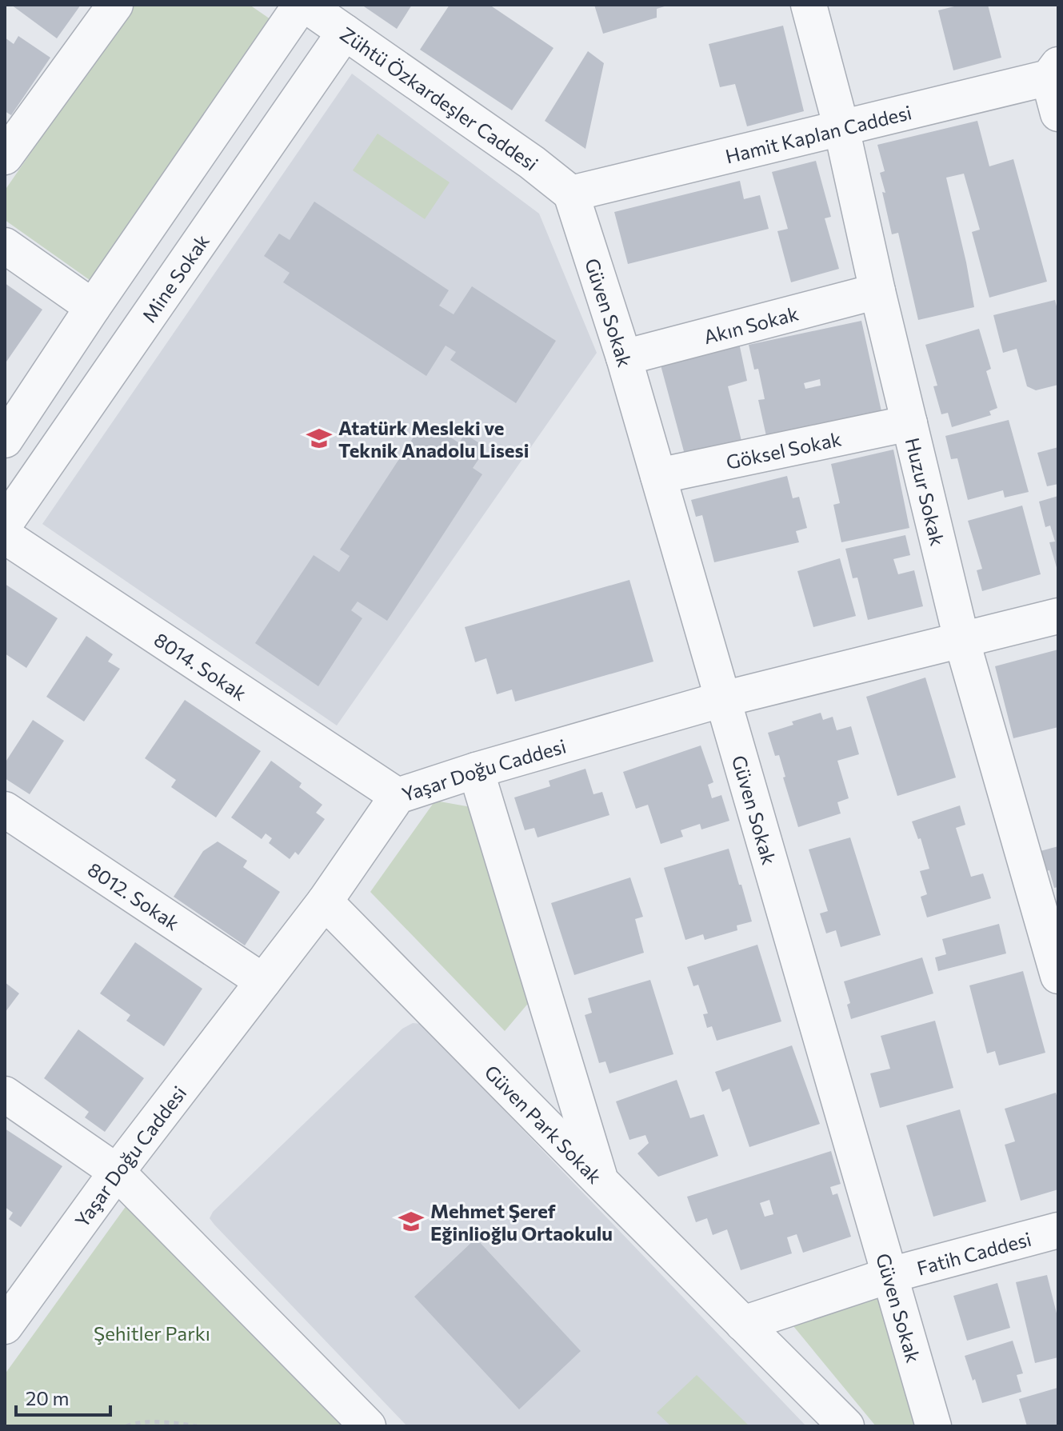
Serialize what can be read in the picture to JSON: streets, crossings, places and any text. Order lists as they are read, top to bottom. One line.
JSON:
{"streets":{"street":["Zühtü Özkardeşler Caddesi","Hamit Kaplan Caddesi","Mine Sokak","Güven Sokak","Akın Sokak","Göksel Sokak","Huzur Sokak","8014. Sokak","Yaşar Doğu Caddesi","8012. Sokak","Güven Park Sokak","Fatih Caddesi"]},"crossings":[["Zühtü Özkardeşler Caddesi","Hamit Kaplan Caddesi"],["Zühtü Özkardeşler Caddesi","Mine Sokak"],["Zühtü Özkardeşler Caddesi","Güven Sokak"],["Hamit Kaplan Caddesi","Güven Sokak"],["Hamit Kaplan Caddesi","Huzur Sokak"],["Güven Sokak","Akın Sokak"],["Güven Sokak","Göksel Sokak"],["Güven Sokak","Yaşar Doğu Caddesi"],["Güven Sokak","Fatih Caddesi"],["Akın Sokak","Huzur Sokak"],["Göksel Sokak","Huzur Sokak"],["Huzur Sokak","Yaşar Doğu Caddesi"],["8014. Sokak","Yaşar Doğu Caddesi"],["Yaşar Doğu Caddesi","8012. Sokak"],["Yaşar Doğu Caddesi","Güven Park Sokak"],["Güven Park Sokak","Fatih Caddesi"]],"parks":["Şehitler Parkı"],"places":{"school or university":["Atatürk Mesleki ve Teknik Anadolu Lisesi","Mehmet Şeref Eğinlioğlu Ortaokulu"]},"scale_bar":"20 m"}
